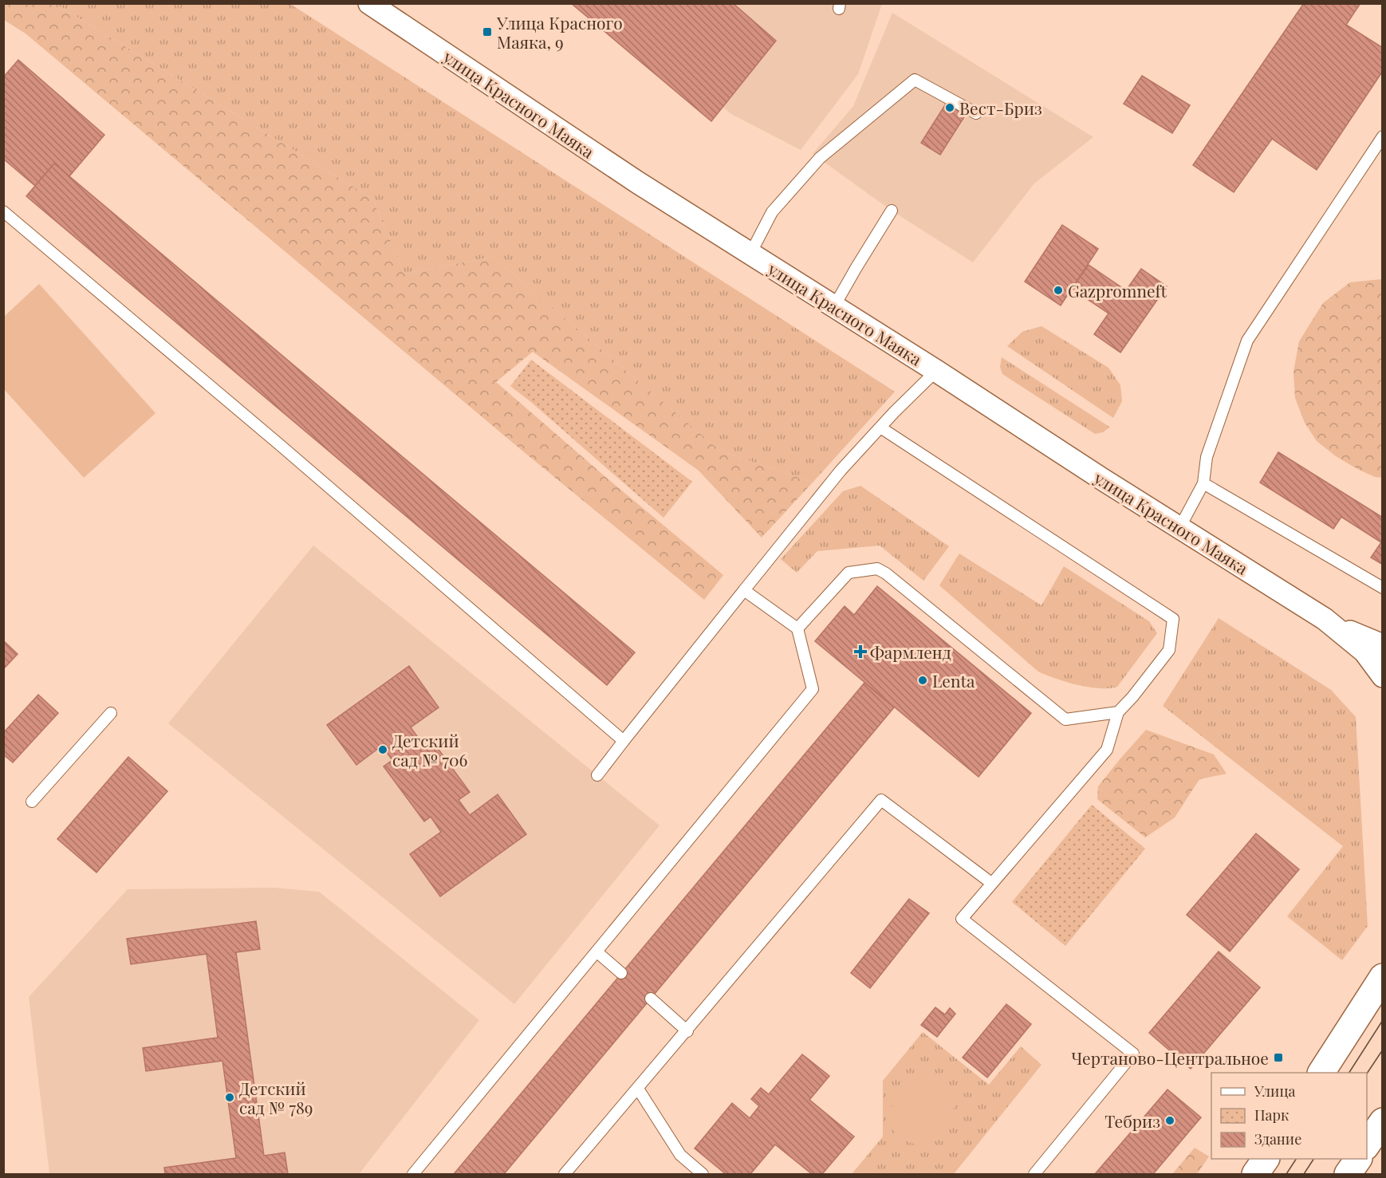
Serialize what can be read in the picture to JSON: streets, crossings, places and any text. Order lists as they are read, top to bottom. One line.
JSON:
{"streets":{"street":["улица Красного Маяка"]},"places":{"transit":["Улица Красного Маяка, 9","Чертаново-Центральное"],"other":["Вест-Бриз","Gazpromneft","Lenta","Детский сад № 706","Детский сад № 789","Тебриз"],"health":["Фармленд"]},"legend":["Улица","Парк","Здание"]}
